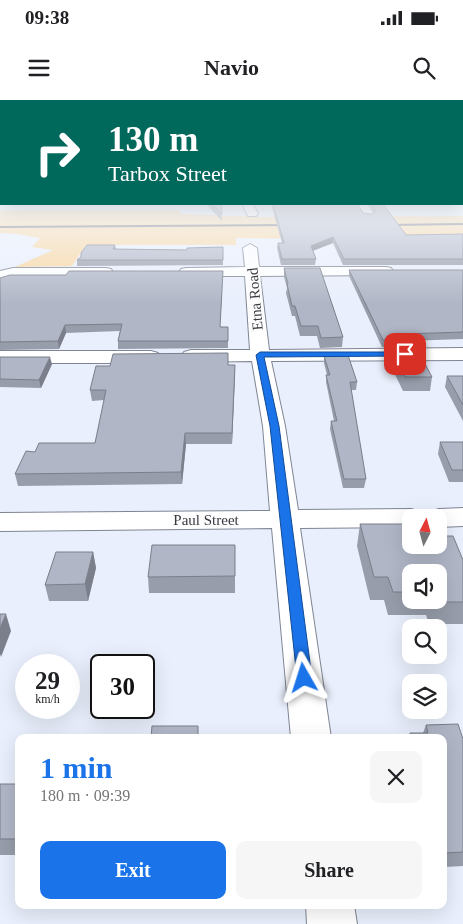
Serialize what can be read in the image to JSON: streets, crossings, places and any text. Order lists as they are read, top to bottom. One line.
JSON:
{"streets":{"street":["Etna Road","Paul Street"]},"crossings":[["Etna Road","Paul Street"]],"north":"top","page":{"status":"09:38","header":"Navio","turn":["130 m","Tarbox Street"],"speed":"29 km/h","limit":"30","heading":["1 min","180 m · 09:39"],"buttons":["Exit","Share"]}}
